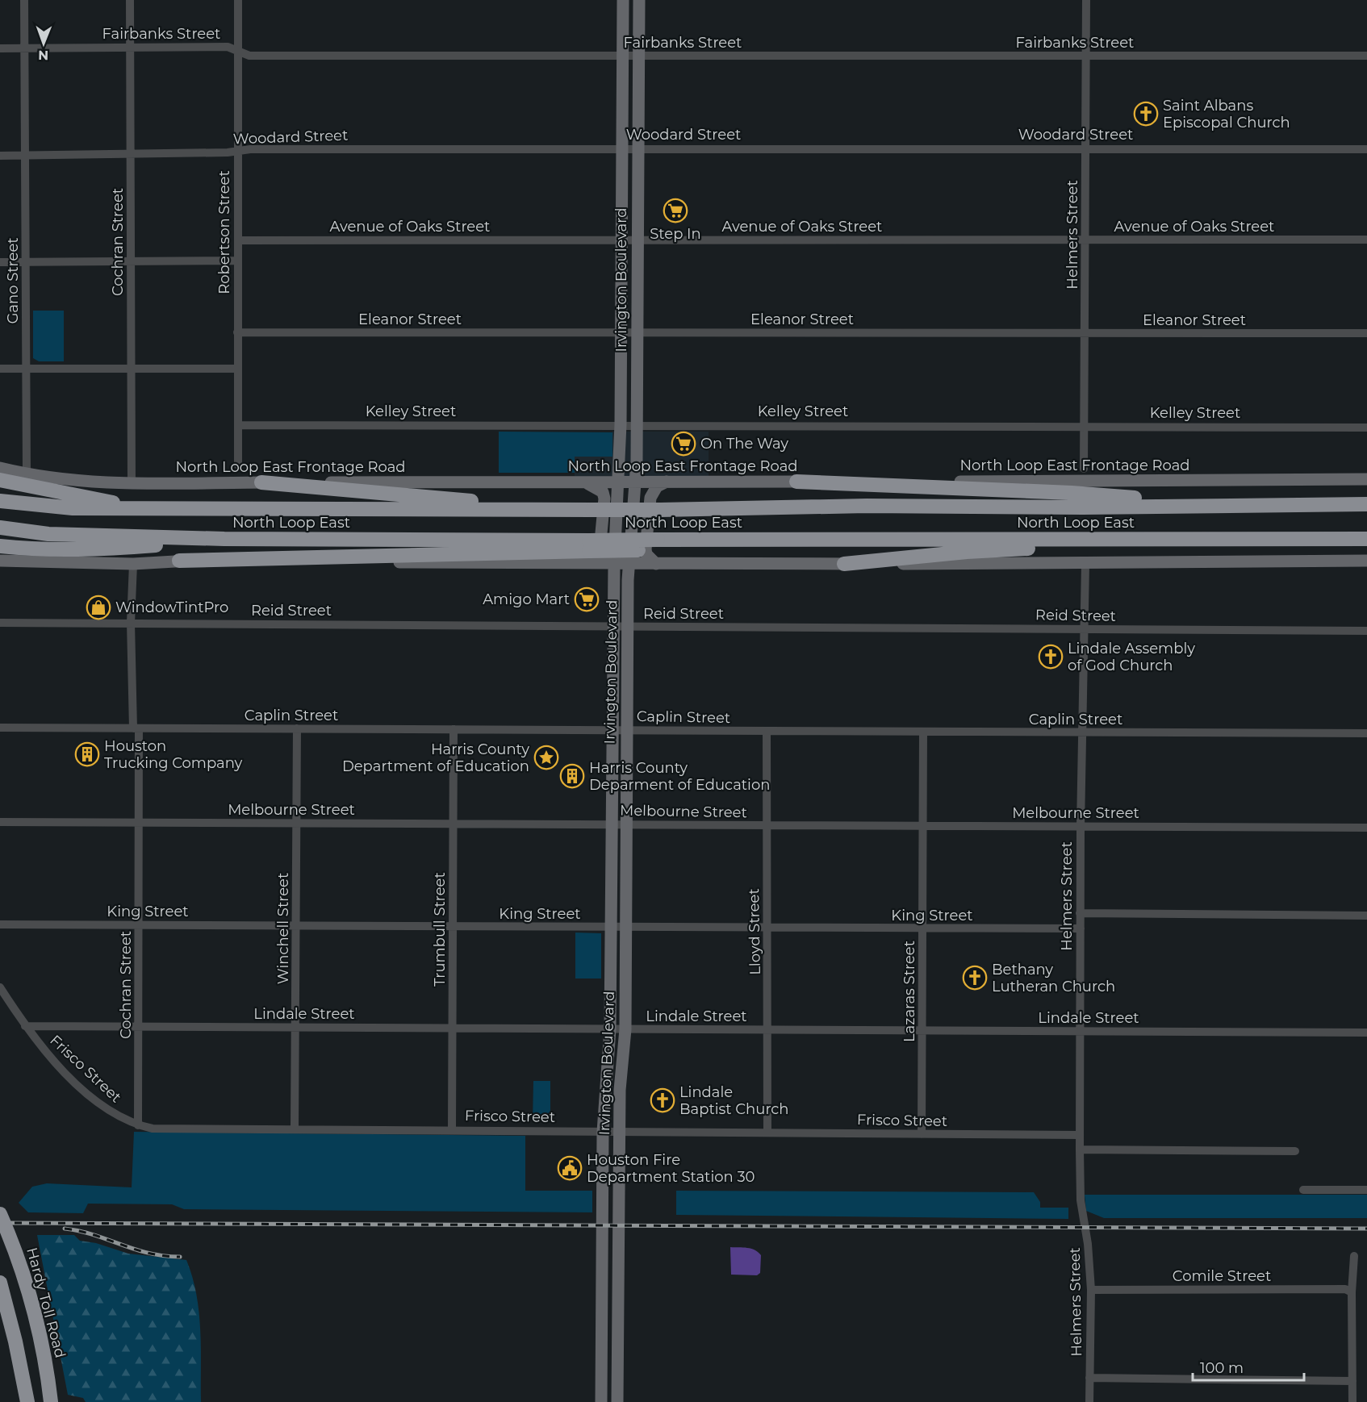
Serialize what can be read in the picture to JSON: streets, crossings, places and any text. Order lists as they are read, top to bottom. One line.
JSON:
{"streets":{"highway":["North Loop East","Hardy Toll Road"],"main road":["Irvington Boulevard","North Loop East Frontage Road"],"street":["Fairbanks Street","Woodard Street","Avenue of Oaks Street","Robertson Street","Helmers Street","Cochran Street","Gano Street","Eleanor Street","Kelley Street","Reid Street","Caplin Street","Melbourne Street","King Street","Winchell Street","Trumbull Street","Lloyd Street","Lazaras Street","Lindale Street","Frisco Street","Comile Street"]},"crossings":[["Fairbanks Street","Robertson Street"],["Fairbanks Street","Helmers Street"],["Fairbanks Street","Cochran Street"],["Fairbanks Street","Irvington Boulevard"],["Fairbanks Street","Gano Street"],["Woodard Street","Robertson Street"],["Woodard Street","Helmers Street"],["Woodard Street","Cochran Street"],["Woodard Street","Irvington Boulevard"],["Woodard Street","Gano Street"],["Avenue of Oaks Street","Robertson Street"],["Avenue of Oaks Street","Helmers Street"],["Avenue of Oaks Street","Irvington Boulevard"],["Robertson Street","Eleanor Street"],["Robertson Street","Kelley Street"],["Helmers Street","Eleanor Street"],["Helmers Street","Kelley Street"],["Helmers Street","Reid Street"],["Helmers Street","Caplin Street"],["Helmers Street","Melbourne Street"],["Helmers Street","King Street"],["Helmers Street","Lindale Street"],["Helmers Street","Frisco Street"],["Helmers Street","Comile Street"],["Cochran Street","North Loop East Frontage Road"],["Cochran Street","Reid Street"],["Cochran Street","Caplin Street"],["Cochran Street","Melbourne Street"],["Cochran Street","King Street"],["Cochran Street","Lindale Street"],["Cochran Street","Frisco Street"],["Irvington Boulevard","Eleanor Street"],["Irvington Boulevard","Kelley Street"],["Irvington Boulevard","North Loop East Frontage Road"],["Irvington Boulevard","Reid Street"],["Irvington Boulevard","Caplin Street"],["Irvington Boulevard","Melbourne Street"],["Irvington Boulevard","King Street"],["Irvington Boulevard","Lindale Street"],["Irvington Boulevard","Frisco Street"],["Gano Street","North Loop East Frontage Road"],["Caplin Street","Winchell Street"],["Caplin Street","Trumbull Street"],["Caplin Street","Lloyd Street"],["Caplin Street","Lazaras Street"],["Melbourne Street","Winchell Street"],["Melbourne Street","Trumbull Street"],["Melbourne Street","Lloyd Street"],["Melbourne Street","Lazaras Street"],["King Street","Winchell Street"],["King Street","Trumbull Street"],["King Street","Lloyd Street"],["King Street","Lazaras Street"],["Winchell Street","Lindale Street"],["Winchell Street","Frisco Street"],["Trumbull Street","Lindale Street"],["Trumbull Street","Frisco Street"],["Lloyd Street","Lindale Street"],["Lloyd Street","Frisco Street"],["Lazaras Street","Lindale Street"],["Lazaras Street","Frisco Street"],["Lindale Street","Frisco Street"]],"places":{"church":["Saint Albans Episcopal Church","Lindale Assembly of God Church","Bethany Lutheran Church","Lindale Baptist Church"],"supermarket":["Step In","On The Way","Amigo Mart"],"shop":["WindowTintPro"],"building":["Houston Trucking Company","Harris County Deparment of Education"],"place":["Harris County Department of Education"],"public building":["Houston Fire Department Station 30"]},"scale_bar":"100 m","north":"bottom"}
